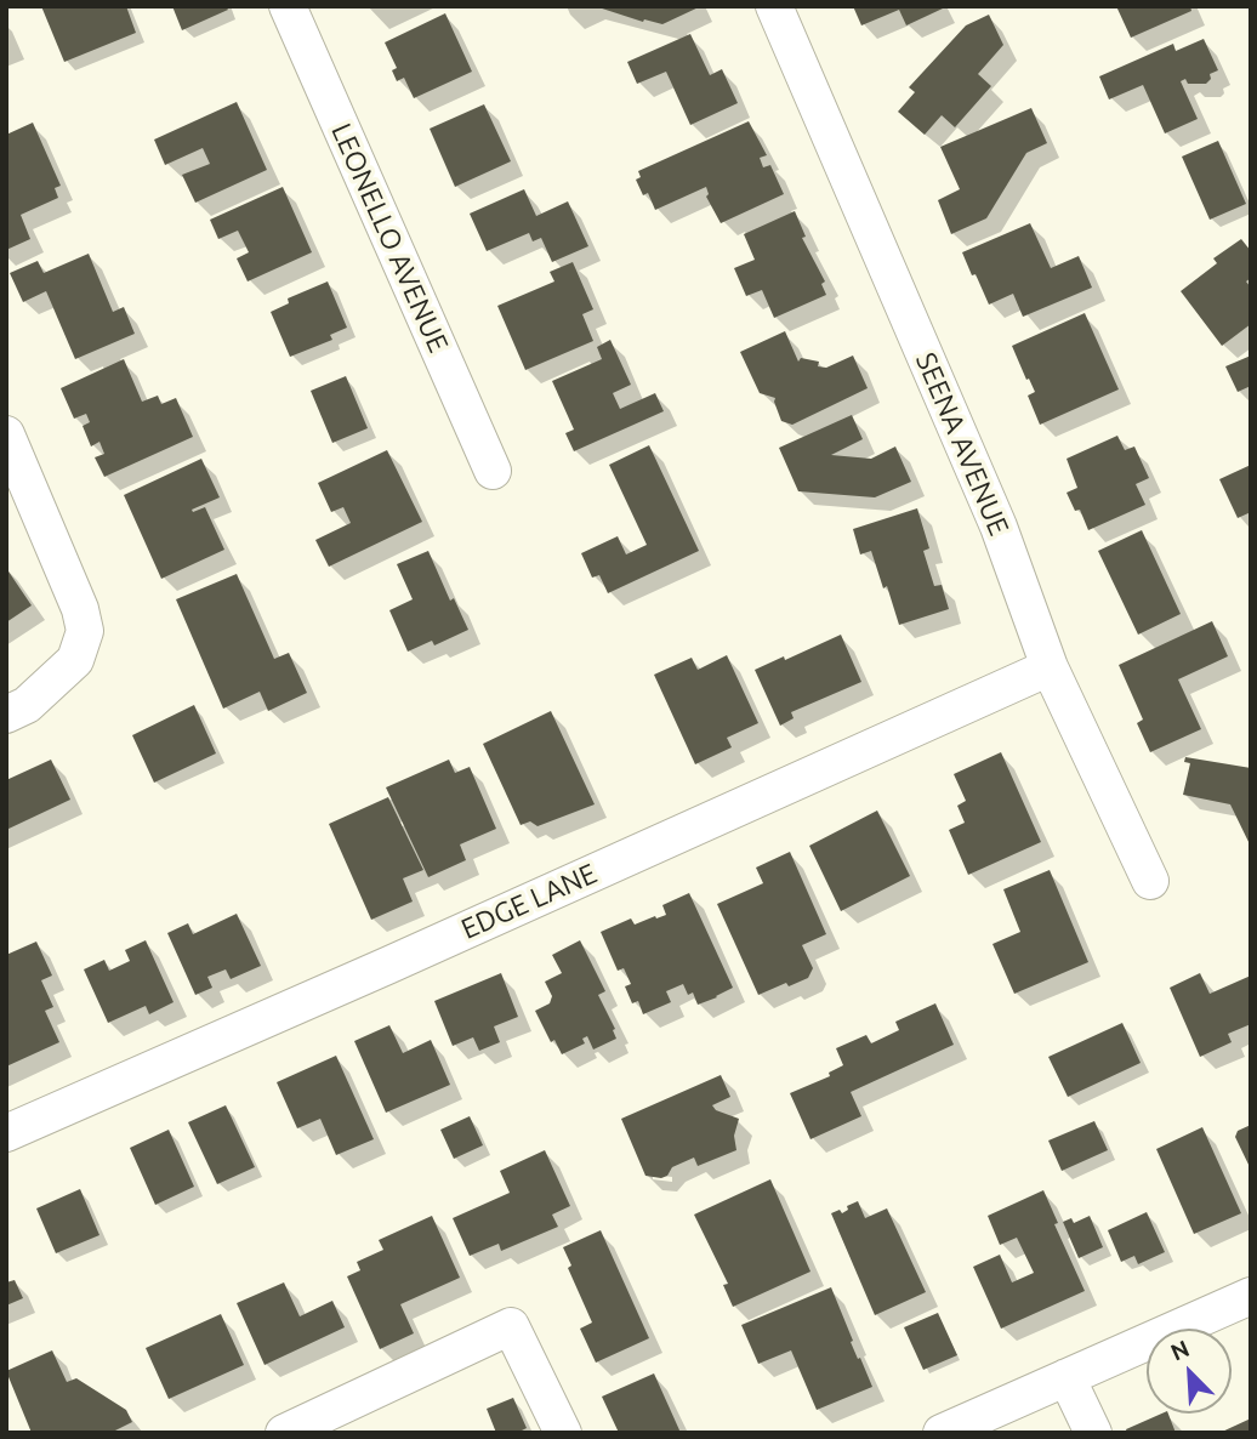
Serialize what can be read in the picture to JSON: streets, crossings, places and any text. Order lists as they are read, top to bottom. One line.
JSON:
{"streets":{"street":["LEONELLO AVENUE","SEENA AVENUE","EDGE LANE"]},"crossings":[["SEENA AVENUE","EDGE LANE"]],"north":"top left"}
